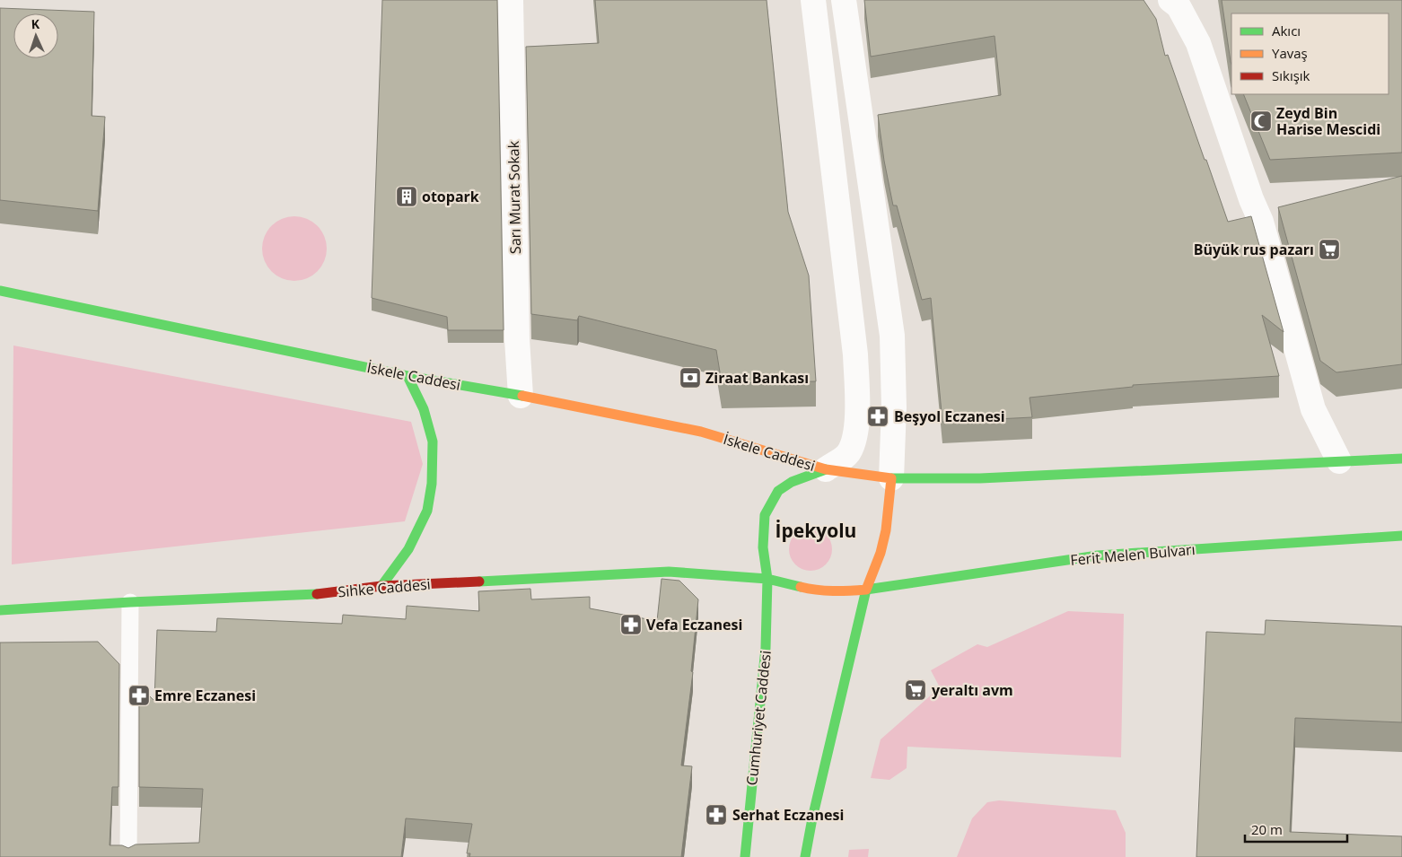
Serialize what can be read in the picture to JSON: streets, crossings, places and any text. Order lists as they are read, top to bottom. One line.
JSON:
{"streets":{"main road":["İskele Caddesi","Ferit Melen Bulvarı","Sıhke Caddesi","Cumhuriyet Caddesi"],"street":["Sarı Murat Sokak"]},"crossings":[["Sarı Murat Sokak","İskele Caddesi"],["İskele Caddesi","Ferit Melen Bulvarı"],["İskele Caddesi","Sıhke Caddesi"],["İskele Caddesi","Cumhuriyet Caddesi"],["Ferit Melen Bulvarı","Sıhke Caddesi"],["Ferit Melen Bulvarı","Cumhuriyet Caddesi"],["Sıhke Caddesi","Cumhuriyet Caddesi"]],"districts":["İpekyolu"],"places":{"mosque":["Zeyd Bin Harise Mescidi"],"building":["otopark"],"supermarket":["Büyük rus pazarı","yeraltı avm"],"bank":["Ziraat Bankası"],"pharmacy":["Beşyol Eczanesi","Vefa Eczanesi","Emre Eczanesi","Serhat Eczanesi"]},"legend":["Akıcı","Yavaş","Sıkışık"],"scale_bar":"20 m","north":"top"}
